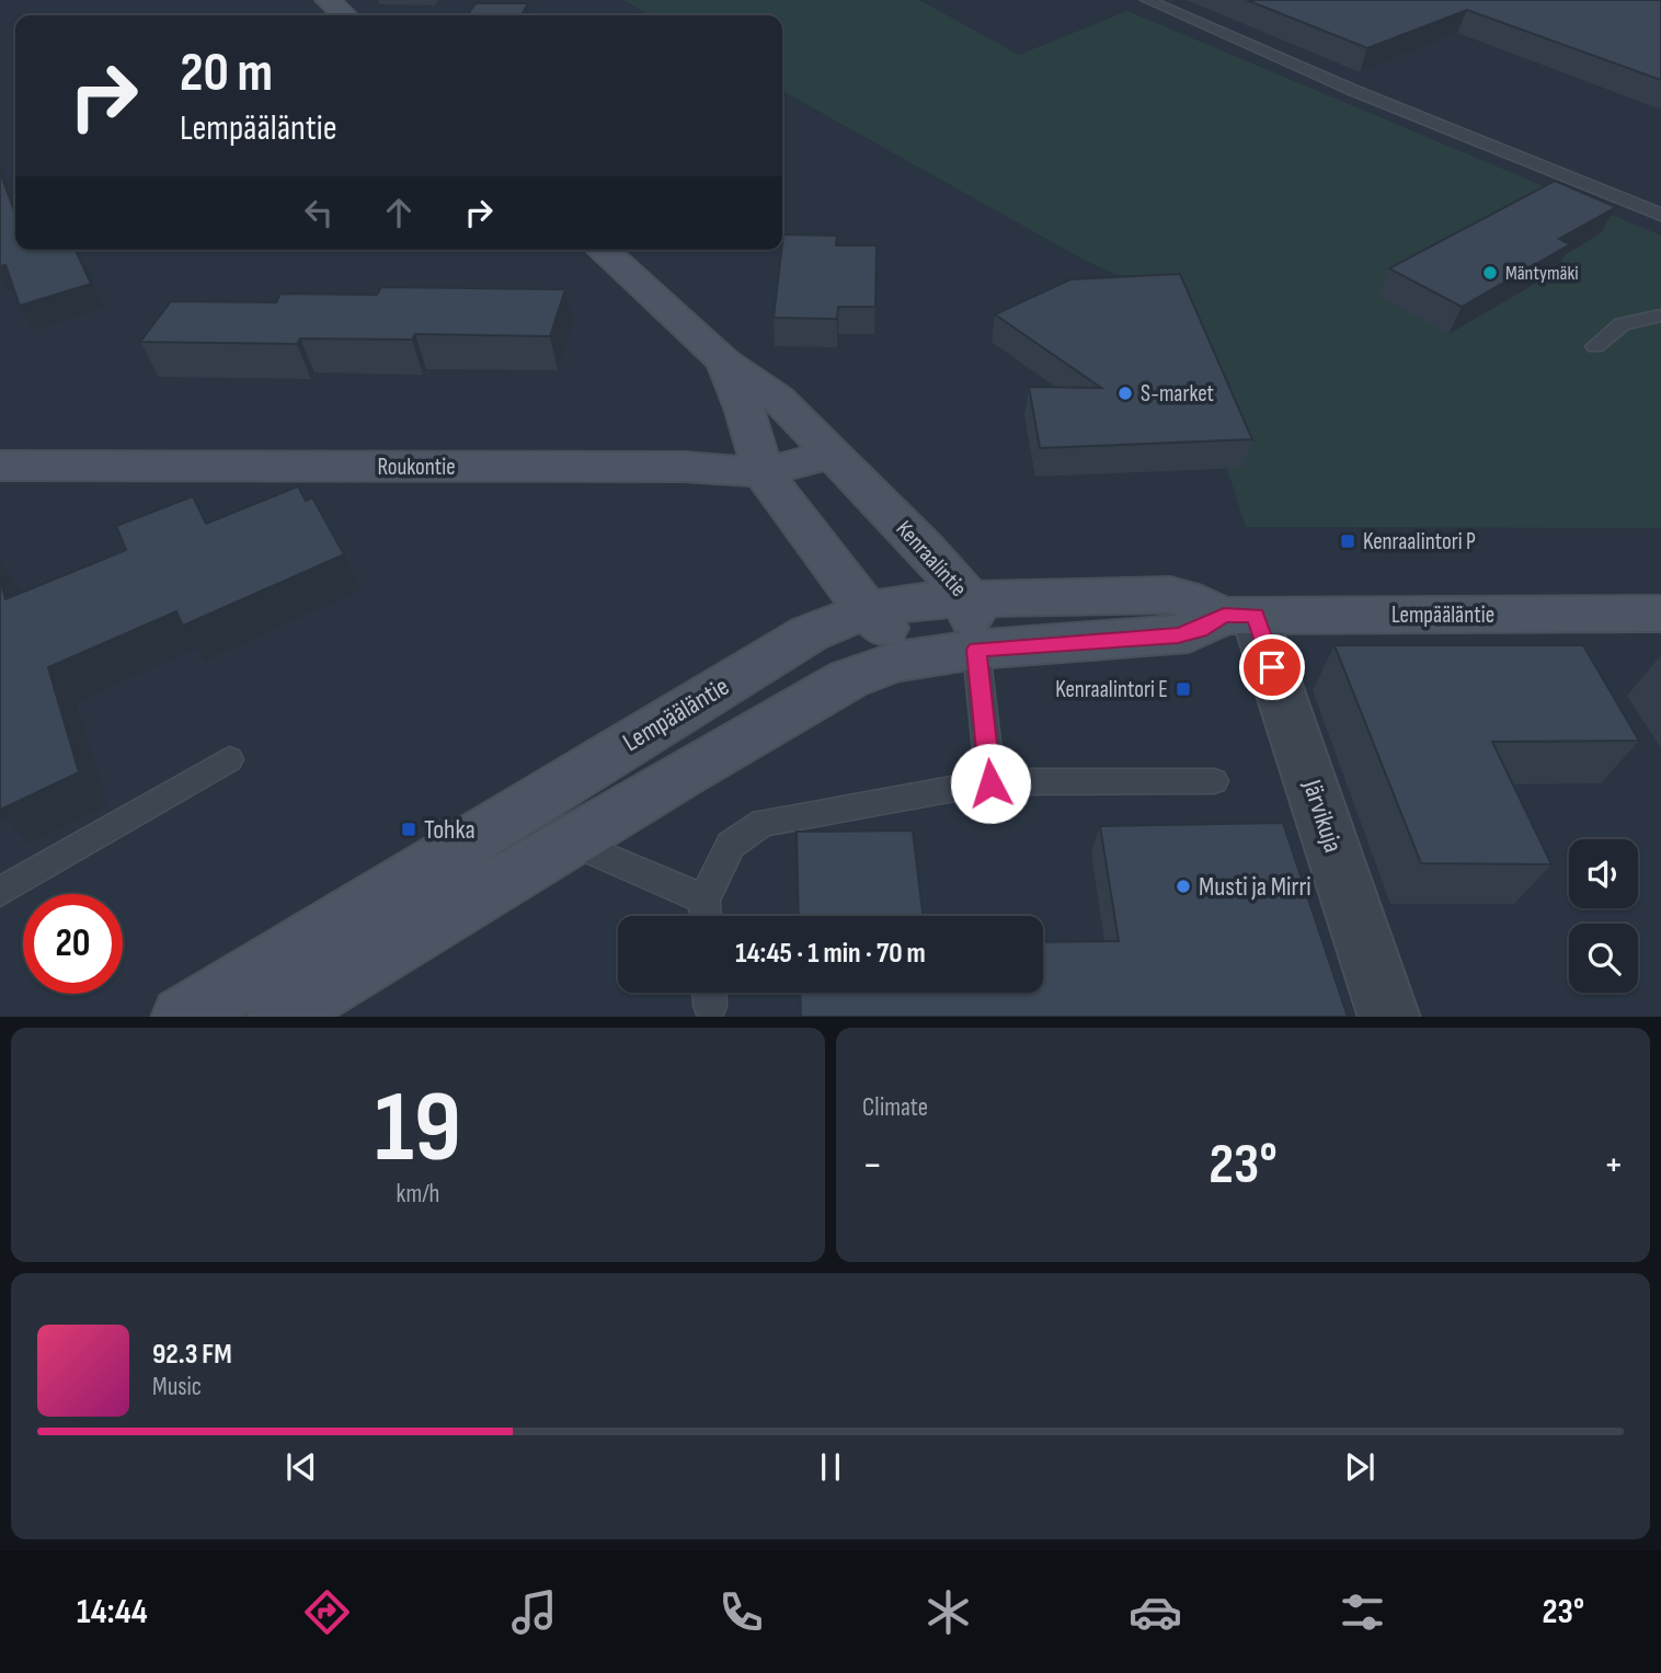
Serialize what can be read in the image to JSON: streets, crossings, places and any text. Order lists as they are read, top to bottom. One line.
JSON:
{"streets":{"street":["Roukontie","Kenraalintie","Lempääläntie","Järvikuja"]},"crossings":[["Roukontie","Kenraalintie"],["Kenraalintie","Lempääläntie"],["Lempääläntie","Järvikuja"]],"places":{"other":["Mäntymäki","S-market","Musti ja Mirri"],"transit":["Kenraalintori P","Kenraalintori E","Tohka"]},"page":{"turn":["20 m","Lempääläntie"],"limit":"20","trip":"14:45 · 1 min · 70 m","tile":[["19","km/h"],"Climate"],"heat":["−","23°","+"],"song":["92.3 FM","Music"],"tabs":["14:44","23°"]}}
